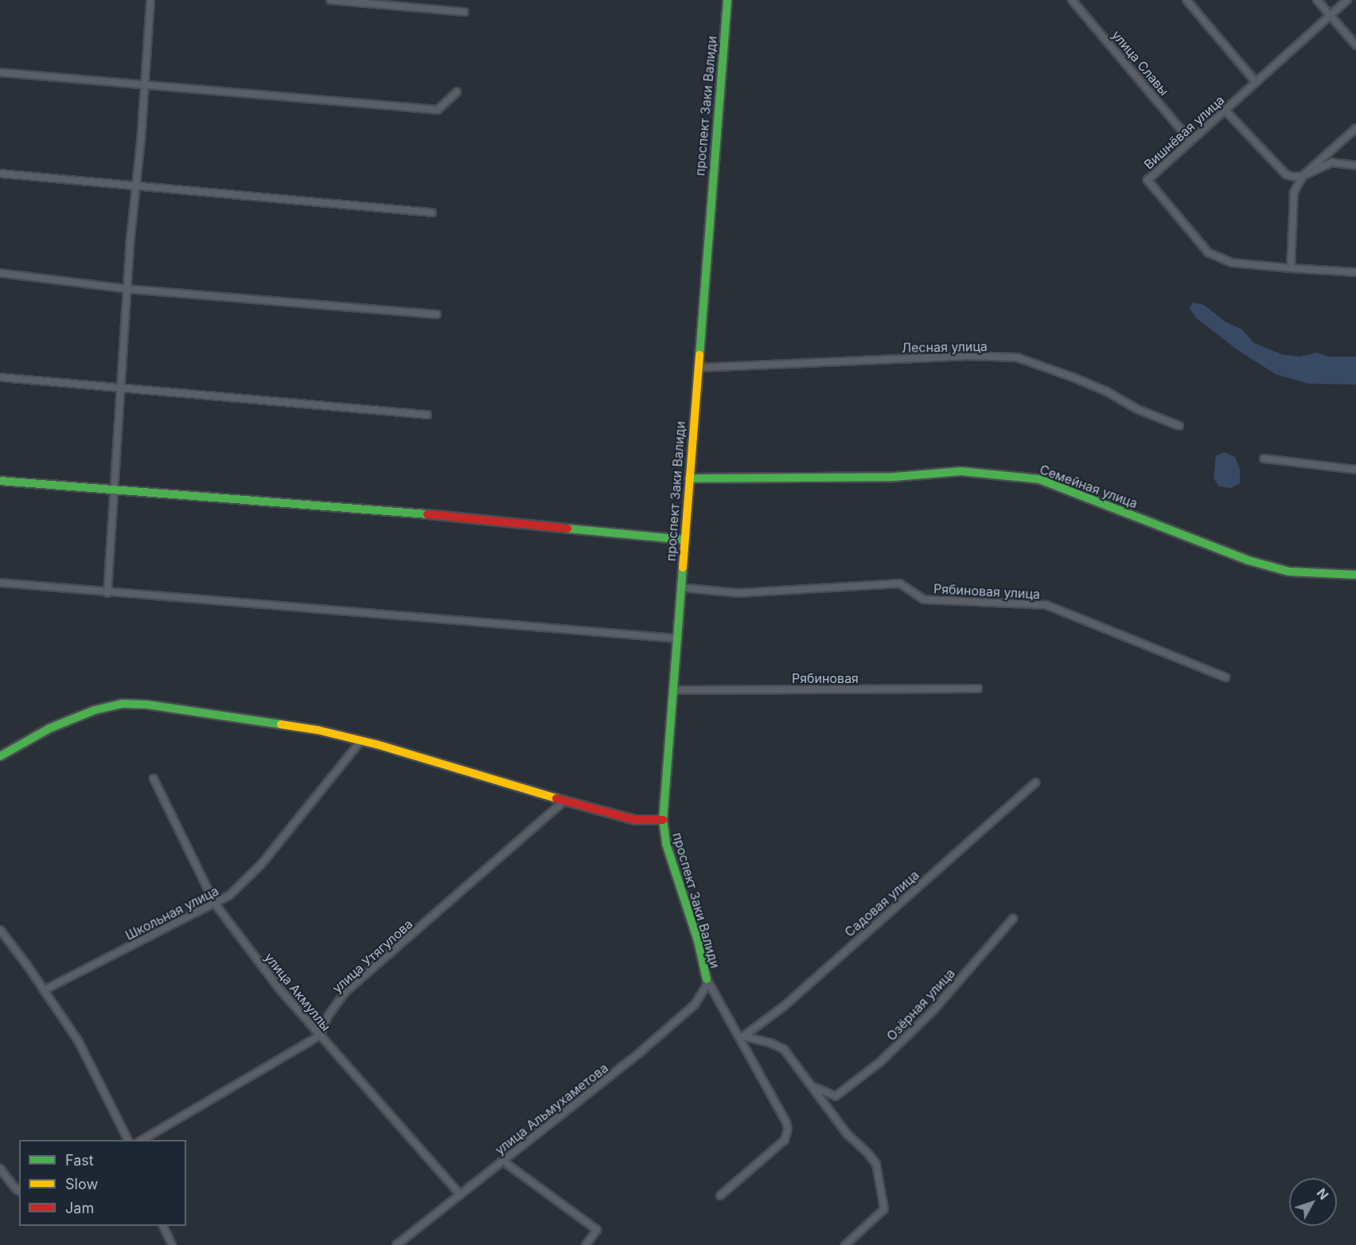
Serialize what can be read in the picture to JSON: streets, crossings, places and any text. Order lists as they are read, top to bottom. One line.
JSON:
{"streets":{"street":["улица Славы","проспект Заки Валиди","Вишнёвая улица","Лесная улица","Семейная улица","Рябиновая улица","Рябиновая","Садовая улица","Школьная улица","улица Утягулова","улица Акмуллы","Озёрная улица","улица Альмухаметова"]},"crossings":[["улица Славы","Вишнёвая улица"],["проспект Заки Валиди","Лесная улица"],["проспект Заки Валиди","Семейная улица"],["проспект Заки Валиди","Рябиновая улица"],["проспект Заки Валиди","Рябиновая"],["проспект Заки Валиди","улица Альмухаметова"],["Школьная улица","улица Акмуллы"],["улица Утягулова","улица Акмуллы"],["улица Акмуллы","улица Альмухаметова"]],"legend":["Fast","Slow","Jam"],"north":"top right"}
